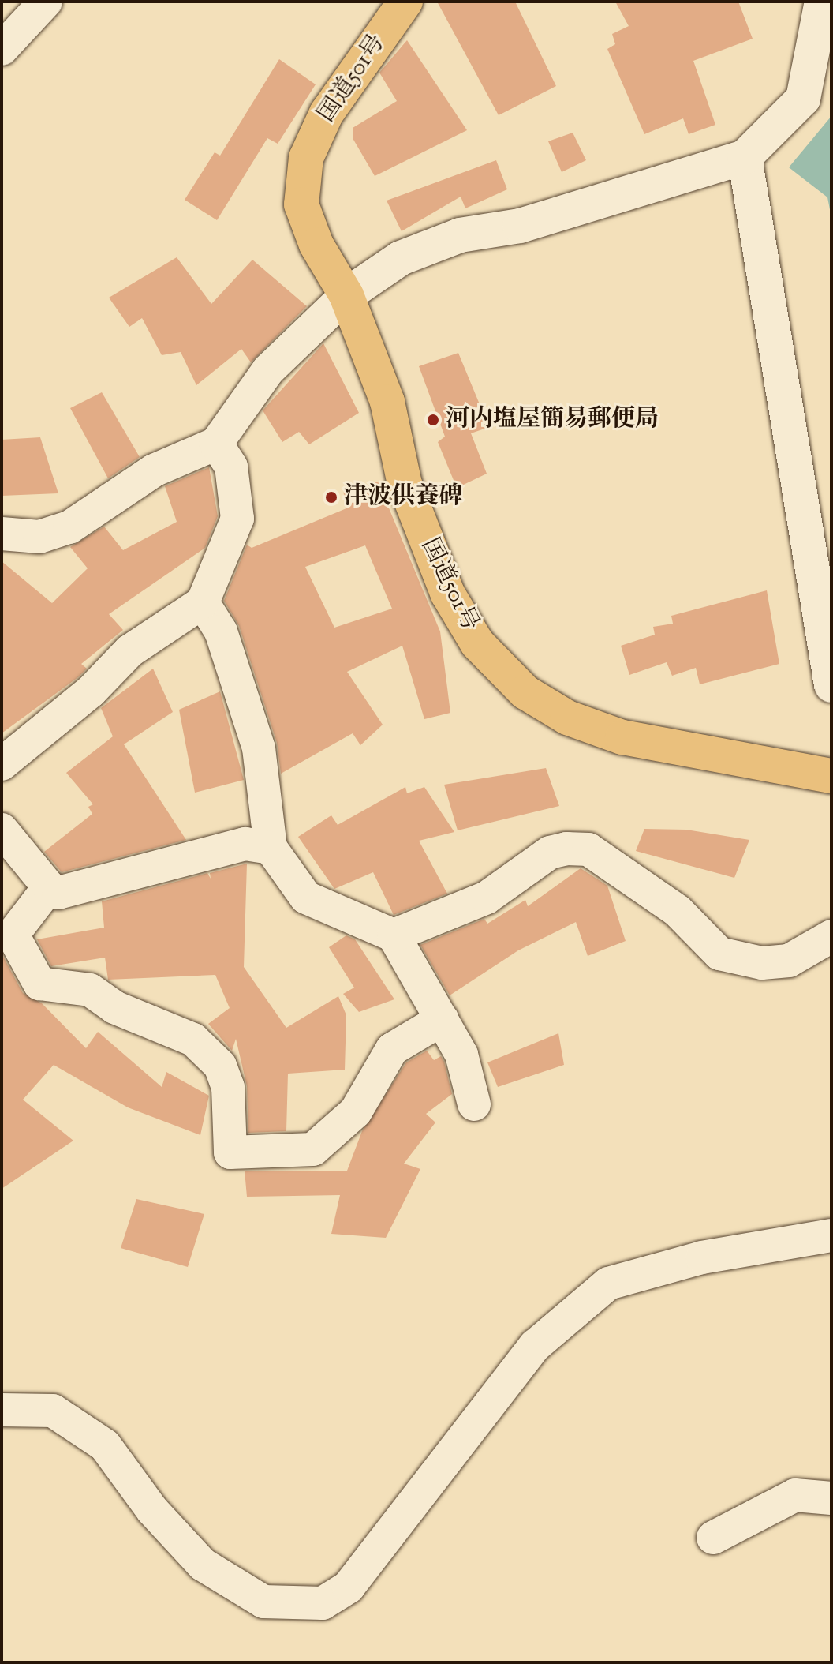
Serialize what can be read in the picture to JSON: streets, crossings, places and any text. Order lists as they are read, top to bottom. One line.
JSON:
{"streets":{"highway":["国道501号"]},"places":["河内塩屋簡易郵便局","津波供養碑"]}
